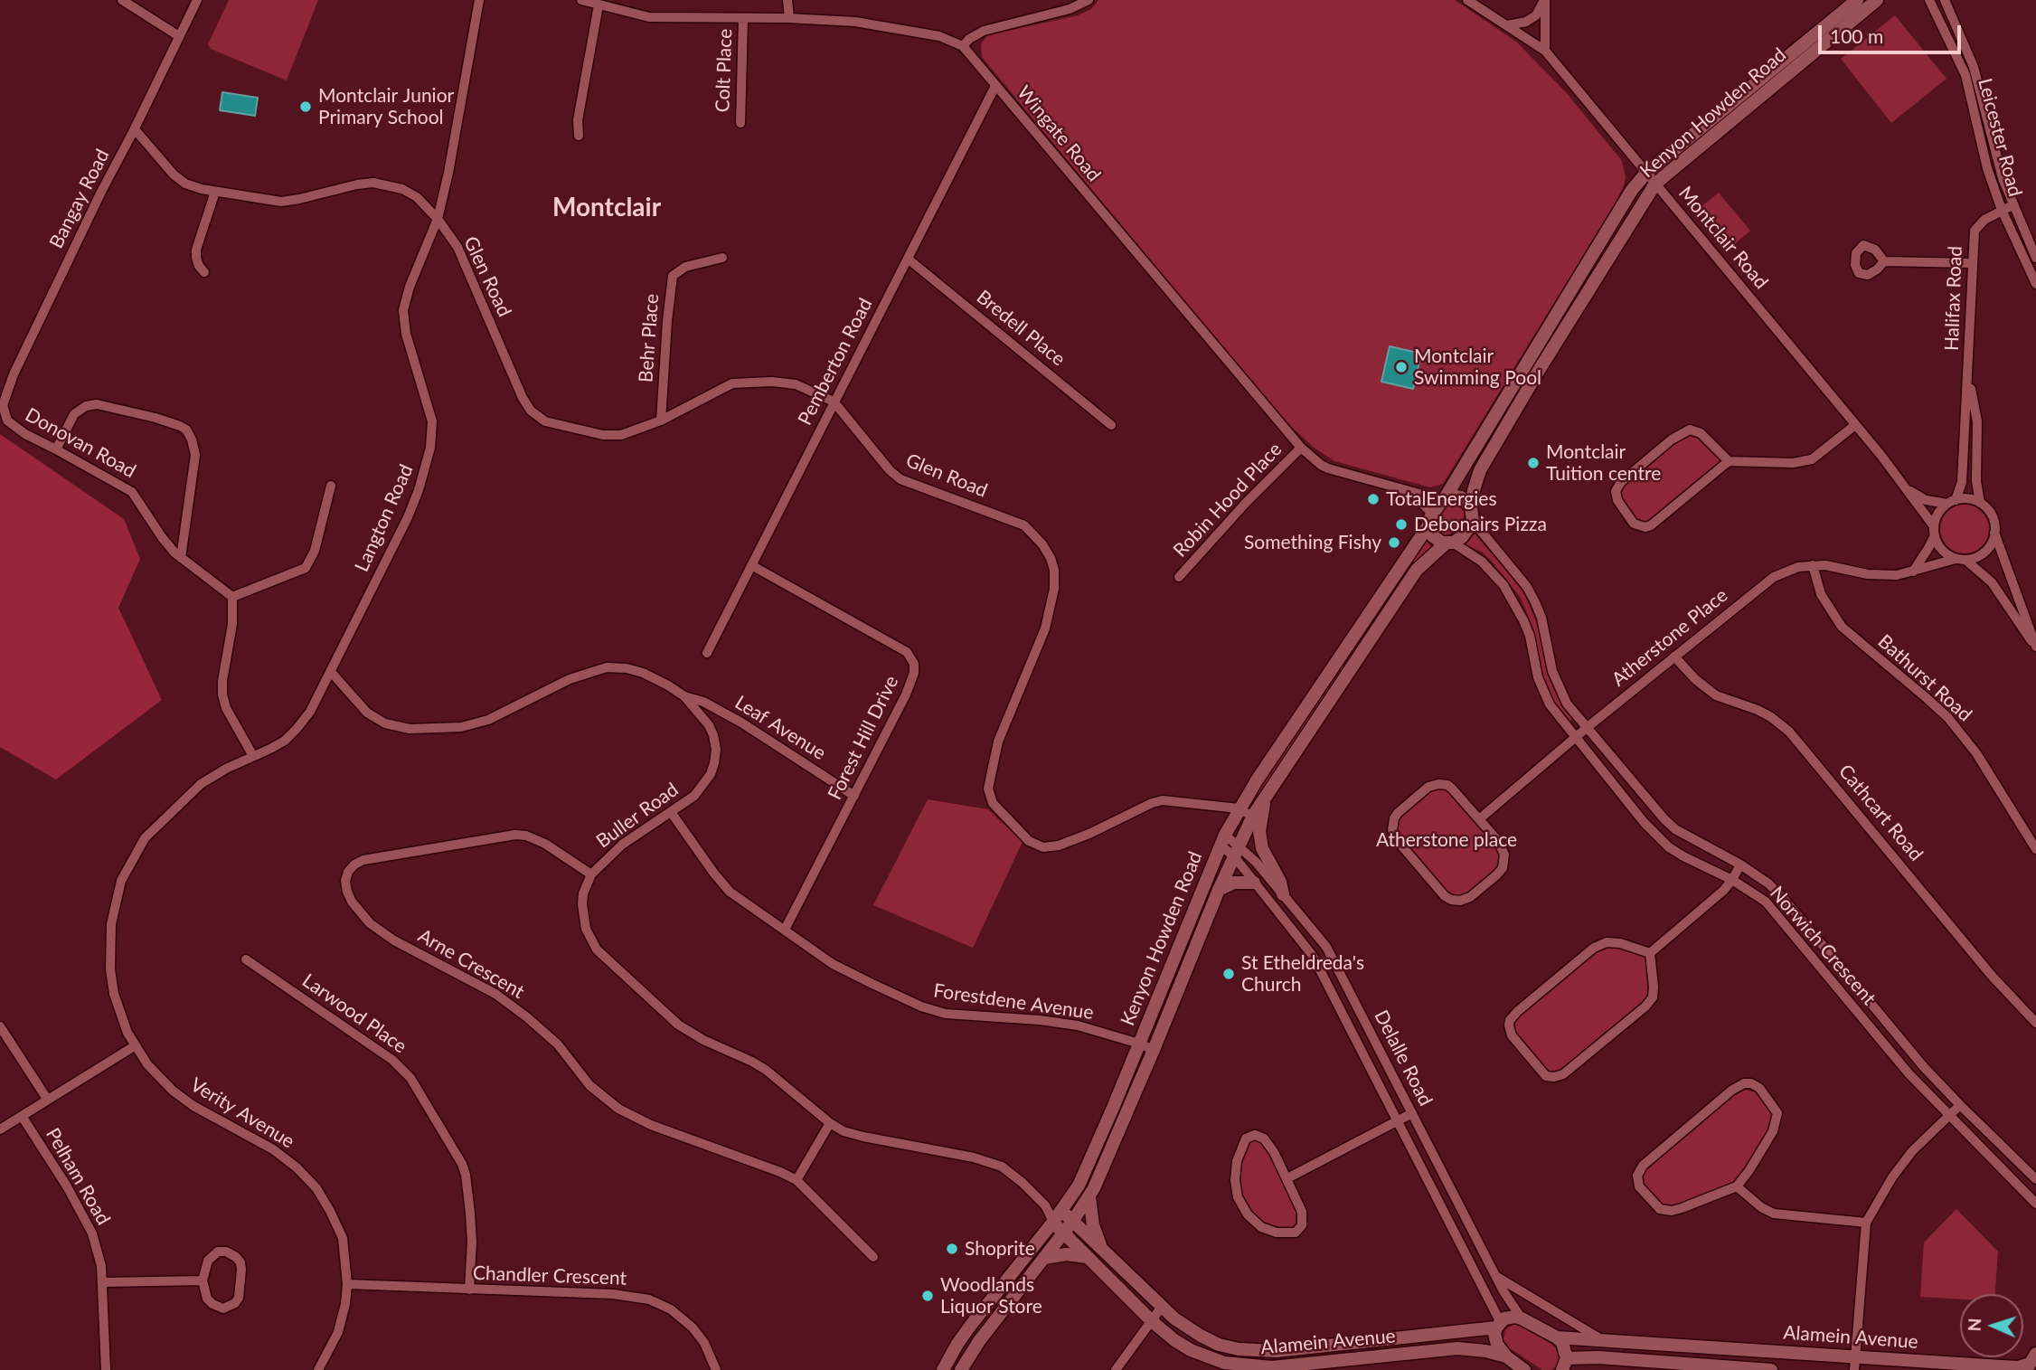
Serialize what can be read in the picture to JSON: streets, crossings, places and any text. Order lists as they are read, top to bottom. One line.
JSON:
{"streets":{"street":["Colt Place","Kenyon Howden Road","Wingate Road","Leicester Road","Bangay Road","Montclair Road","Glen Road","Halifax Road","Bredell Place","Behr Place","Pemberton Road","Donovan Road","Robin Hood Place","Langton Road","Atherstone Place","Bathurst Road","Leaf Avenue","Forest Hill Drive","Cathcart Road","Buller Road","Norwich Crescent","Arne Crescent","Forestdene Avenue","Larwood Place","Delalle Road","Verity Avenue","Pelham Road","Chandler Crescent","Alamein Avenue"]},"crossings":[["Kenyon Howden Road","Wingate Road"],["Kenyon Howden Road","Montclair Road"],["Kenyon Howden Road","Glen Road"],["Kenyon Howden Road","Buller Road"],["Kenyon Howden Road","Norwich Crescent"],["Kenyon Howden Road","Forestdene Avenue"],["Kenyon Howden Road","Delalle Road"],["Kenyon Howden Road","Alamein Avenue"],["Wingate Road","Pemberton Road"],["Wingate Road","Robin Hood Place"],["Wingate Road","Norwich Crescent"],["Leicester Road","Halifax Road"],["Bangay Road","Glen Road"],["Bangay Road","Donovan Road"],["Montclair Road","Halifax Road"],["Montclair Road","Atherstone Place"],["Glen Road","Behr Place"],["Glen Road","Pemberton Road"],["Glen Road","Langton Road"],["Halifax Road","Atherstone Place"],["Bredell Place","Pemberton Road"],["Pemberton Road","Forest Hill Drive"],["Langton Road","Buller Road"],["Langton Road","Verity Avenue"],["Atherstone Place","Bathurst Road"],["Atherstone Place","Cathcart Road"],["Atherstone Place","Norwich Crescent"],["Leaf Avenue","Forest Hill Drive"],["Leaf Avenue","Buller Road"],["Forest Hill Drive","Forestdene Avenue"],["Buller Road","Arne Crescent"],["Buller Road","Forestdene Avenue"],["Buller Road","Alamein Avenue"],["Larwood Place","Chandler Crescent"],["Delalle Road","Alamein Avenue"],["Verity Avenue","Chandler Crescent"]],"districts":["Montclair"],"parks":["Atherstone place"],"places":["Montclair Junior Primary School","Montclair Swimming Pool","Montclair Tuition centre","TotalEnergies","Debonairs Pizza","Something Fishy","St Etheldreda's Church","Shoprite","Woodlands Liquor Store"],"scale_bar":"100 m","north":"left"}
